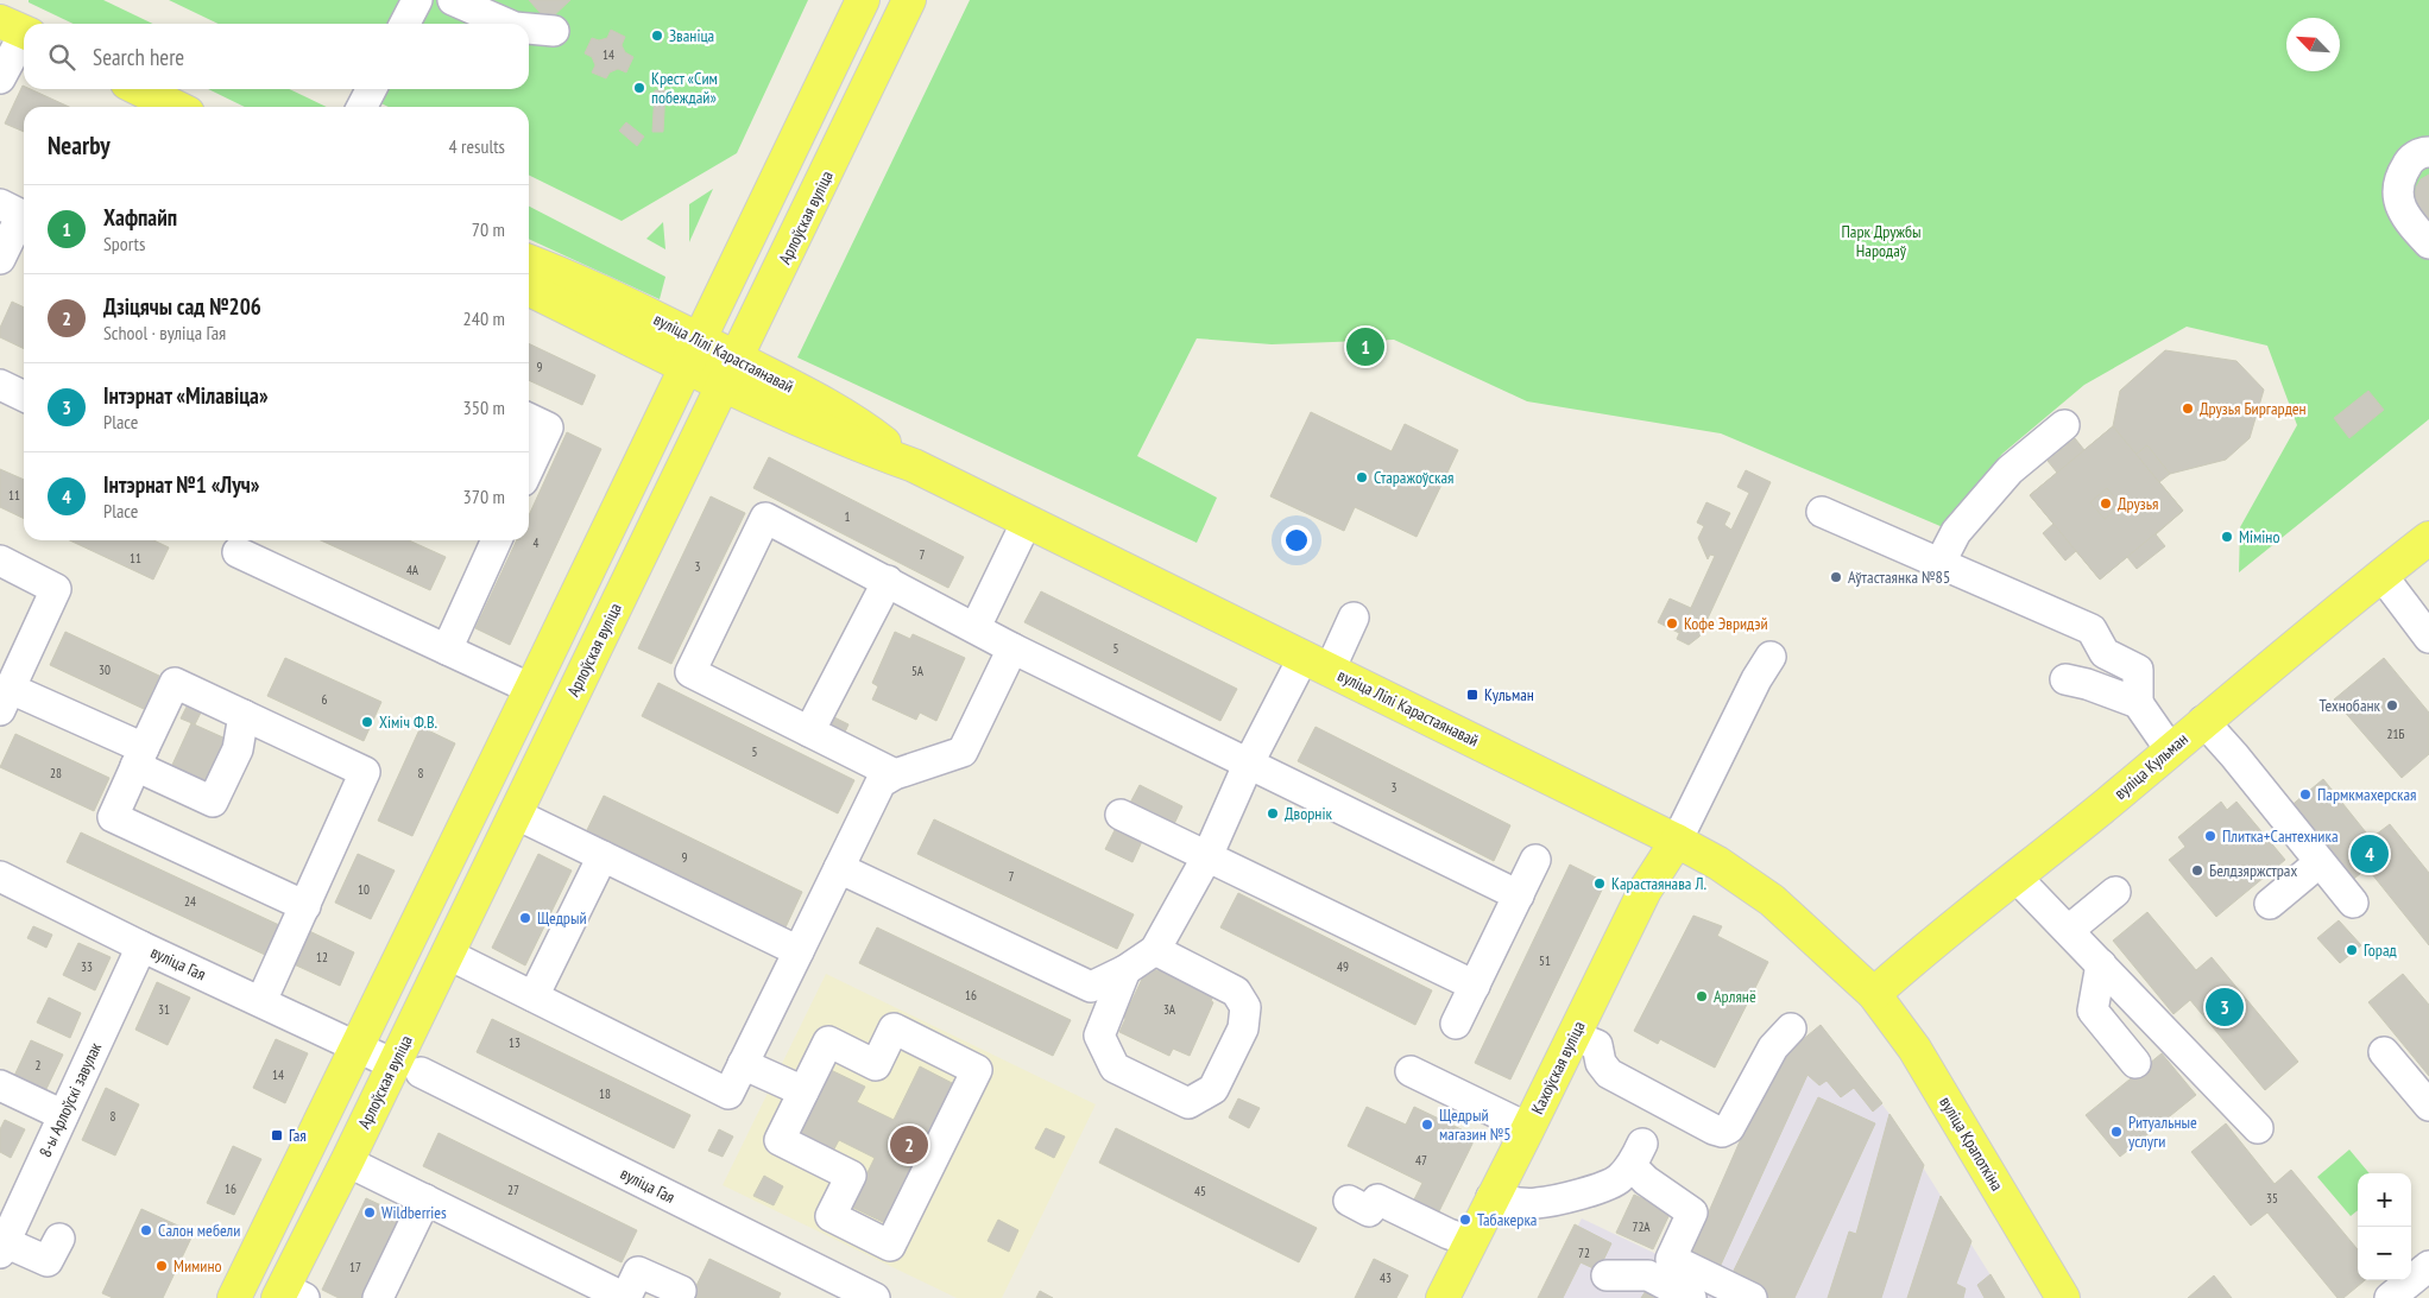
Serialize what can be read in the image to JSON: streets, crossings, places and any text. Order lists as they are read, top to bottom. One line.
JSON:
{"streets":{"main road":["Арлоўская вуліца","вуліца Лілі Карастаянавай","вуліца Кульман","Кахоўская вуліца","вуліца Крапоткіна"],"street":["вуліца Гая","8-ы Арлоўскі завулак"]},"crossings":[["Арлоўская вуліца","вуліца Лілі Карастаянавай"],["Арлоўская вуліца","вуліца Гая"],["вуліца Лілі Карастаянавай","вуліца Кульман"],["вуліца Лілі Карастаянавай","Кахоўская вуліца"],["вуліца Лілі Карастаянавай","вуліца Крапоткіна"],["вуліца Кульман","вуліца Крапоткіна"],["вуліца Гая","8-ы Арлоўскі завулак"]],"parks":["Парк Дружбы Народаў"],"places":{"other":["Званіца","Крест «Сим побеждай»","Друзья Биргарден","Старажоўская","Друзья","Міміно","Аўтастаянка №85","Кофе Эвридэй","Технобанк","Хіміч Ф.В.","Пармкмахерская","Дворнік","Плитка+Сантехника","Белдзяржстрах","Карастаянава Л.","Щедрый","Горад","Арлянё","Щедрый магазин №5","Ритуальные услуги","Wildberries","Табакерка","Салон мебели","Мимино"],"transit":["Кульман","Гая"]},"house_numbers":["14","9","11","1","4","7","11","3","4А","5","30","5А","6","21Б","5","28","8","3","9","7","10","24","12","51","33","49","16","31","3А","13","2","14","18","8","47","16","27","45","35","72А","72","17","43"],"north":"top left","page":{"search":"Search here","heading":["Nearby","4 results"],"list":[{"mark":"1","name":"Хафпайп","note":"Sports","value":"70 m"},{"mark":"2","name":"Дзіцячы сад №206","note":"School · вуліца Гая","value":"240 m"},{"mark":"3","name":"Інтэрнат «Мілавіца»","note":"Place","value":"350 m"},{"mark":"4","name":"Інтэрнат №1 «Луч»","note":"Place","value":"370 m"}],"pins":["1","4","3","2"],"map_buttons":["+","−"]}}
